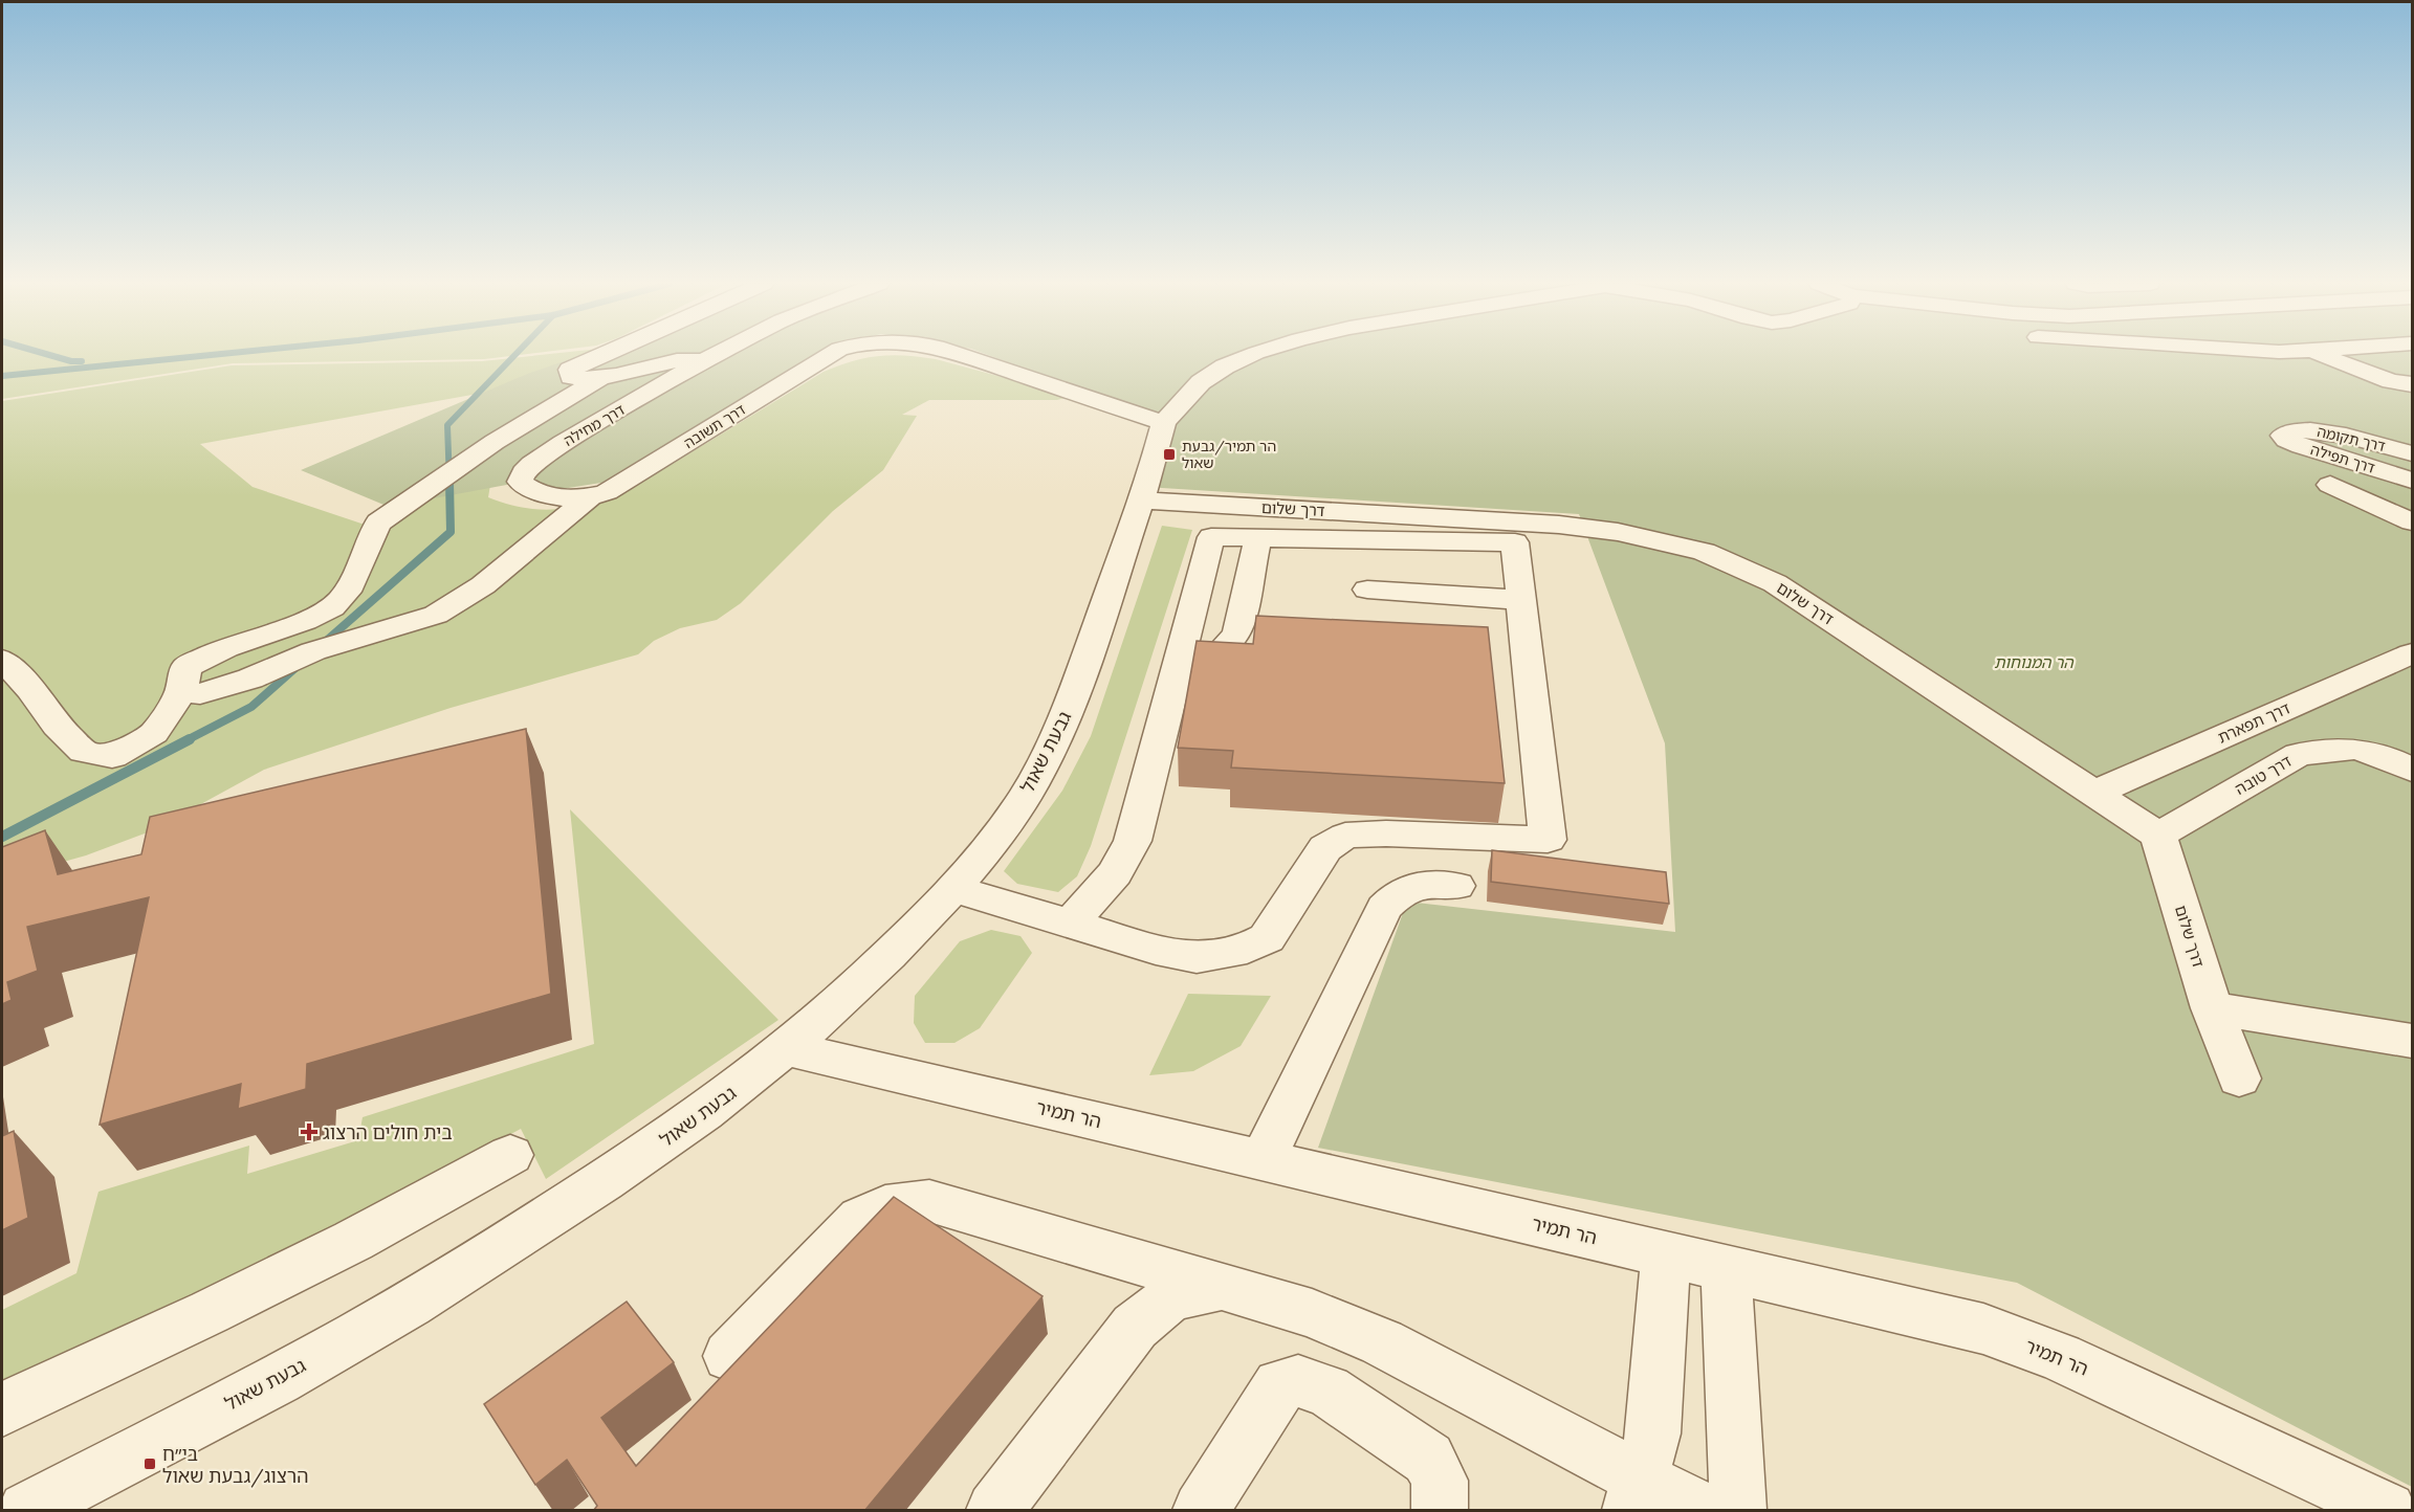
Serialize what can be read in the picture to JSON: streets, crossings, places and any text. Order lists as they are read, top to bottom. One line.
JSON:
{"streets":{"street":["דרך מחילה","דרך תשובה","דרך תקומה","דרך תפילה","דרך שלום","דרך תפארת","גבעת שאול","דרך טובה","הר תמיר"]},"crossings":[["דרך מחילה","דרך תשובה"],["דרך תשובה","גבעת שאול"],["דרך תקומה","דרך תפילה"],["דרך שלום","דרך תפארת"],["דרך שלום","גבעת שאול"],["דרך שלום","דרך טובה"],["גבעת שאול","הר תמיר"]],"parks":["הר המנוחות"],"places":{"transit":["הר תמיר/גבעת שאול","בי״ח הרצוג/גבעת שאול"],"health":["בית חולים הרצוג"]}}
